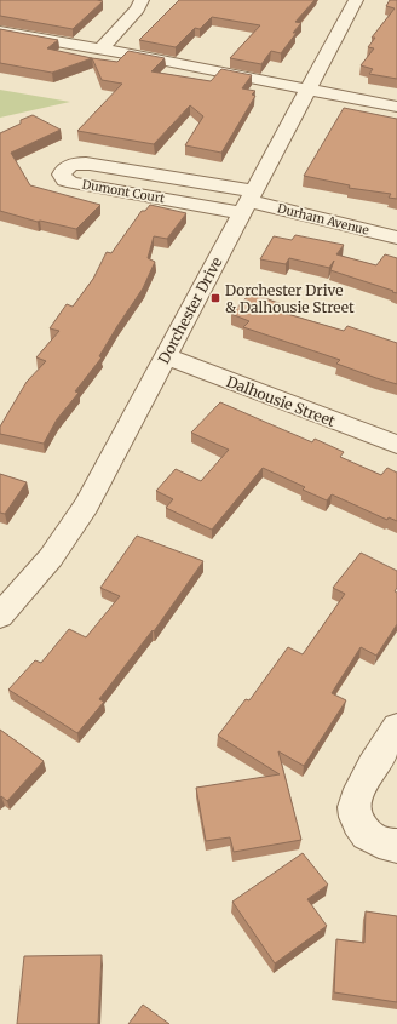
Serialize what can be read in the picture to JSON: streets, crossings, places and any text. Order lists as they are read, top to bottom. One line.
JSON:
{"streets":{"street":["Dumont Court","Durham Avenue","Dorchester Drive","Dalhousie Street"]},"crossings":[["Dumont Court","Durham Avenue"],["Dumont Court","Dorchester Drive"],["Durham Avenue","Dorchester Drive"],["Dorchester Drive","Dalhousie Street"]],"places":{"transit":["Dorchester Drive & Dalhousie Street"]}}
